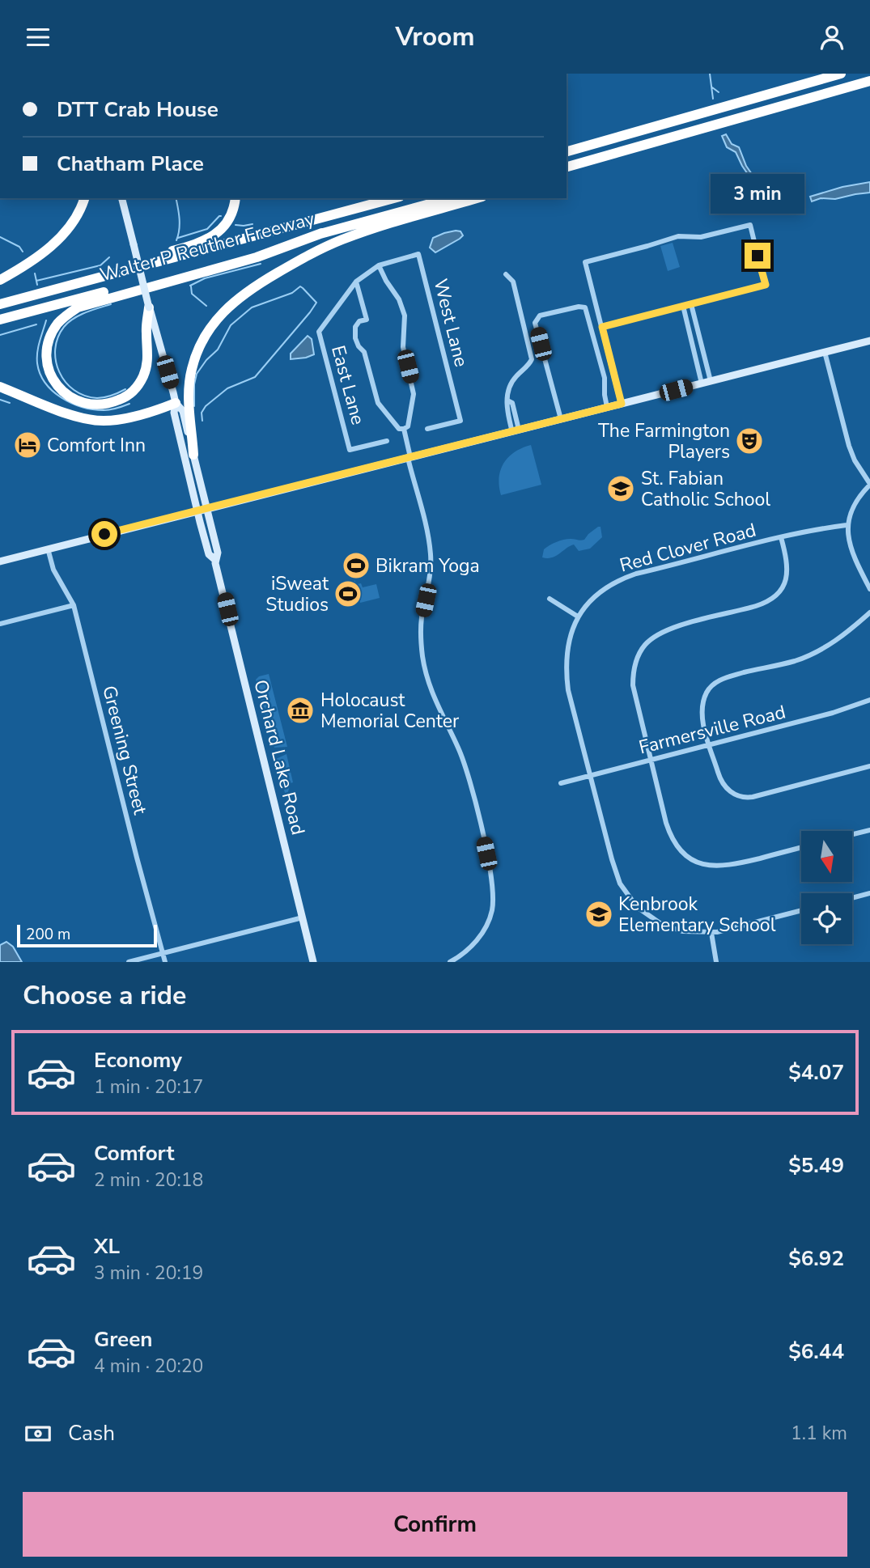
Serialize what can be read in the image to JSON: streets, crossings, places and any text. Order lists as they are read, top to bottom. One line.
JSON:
{"streets":{"highway":["Walter P Reuther Freeway"],"main road":["Orchard Lake Road"],"street":["West Lane","East Lane","Red Clover Road","Farmersville Road","Greening Street"]},"crossings":[["West Lane","East Lane"],["Red Clover Road","Farmersville Road"]],"places":{"theatre":["The Farmington Players"],"hotel":["Comfort Inn"],"school or university":["St. Fabian Catholic School","Kenbrook Elementary School"],"sports":["Bikram Yoga","iSweat Studios"],"museum":["Holocaust Memorial Center"]},"scale_bar":"200 m","north":"bottom","page":{"header":"Vroom","banner":["DTT Crab House","Chatham Place"],"bubble":"3 min","scale":"200 m","heading":"Choose a ride","list":[{"name":"Economy","note":"1 min · 20:17","value":"$4.07"},{"name":"Comfort","note":"2 min · 20:18","value":"$5.49"},{"name":"XL","note":"3 min · 20:19","value":"$6.92"},{"name":"Green","note":"4 min · 20:20","value":"$6.44"}],"pay":["Cash","1.1 km"],"buttons":"Confirm"}}
